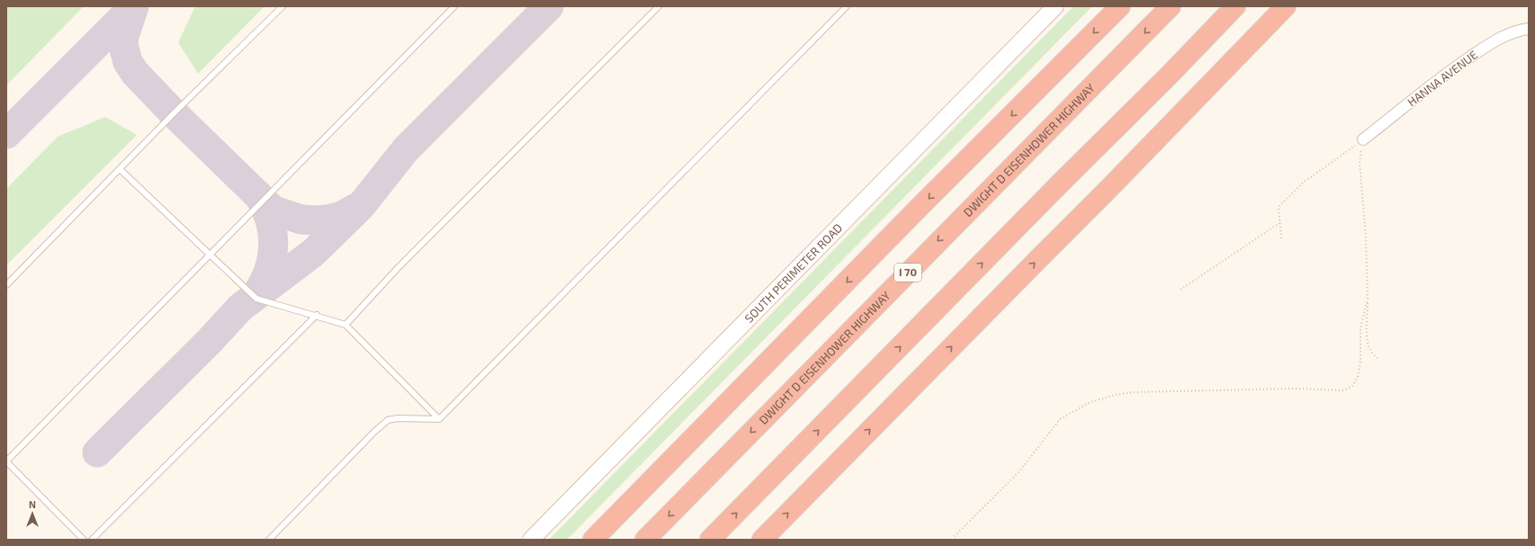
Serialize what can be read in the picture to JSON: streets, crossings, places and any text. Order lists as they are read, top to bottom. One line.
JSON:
{"streets":{"highway":["DWIGHT D EISENHOWER HIGHWAY","I 70"],"street":["HANNA AVENUE","SOUTH PERIMETER ROAD"]},"north":"top"}
